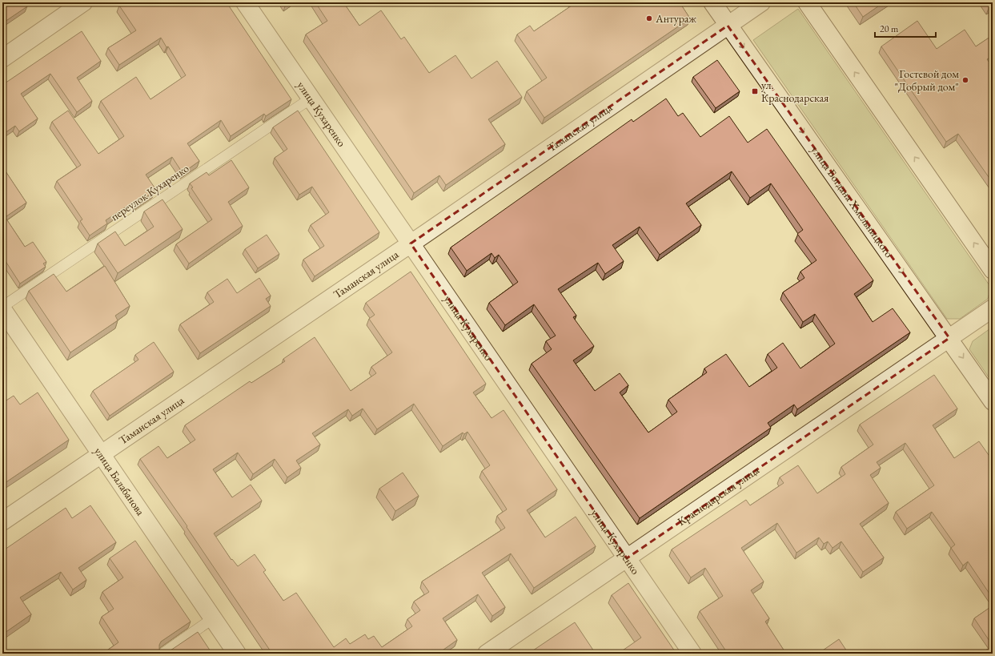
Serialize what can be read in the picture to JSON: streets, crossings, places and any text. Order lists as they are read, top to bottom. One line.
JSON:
{"streets":{"street":["улица Кухаренко","Таманская улица","улица Богдана Хмельницкого","улица Балабанова","Краснодарская улица"],"lane":["переулок Кухаренко"]},"crossings":[["улица Кухаренко","Таманская улица"],["улица Кухаренко","переулок Кухаренко"],["улица Кухаренко","Краснодарская улица"],["Таманская улица","улица Богдана Хмельницкого"],["Таманская улица","улица Балабанова"],["улица Богдана Хмельницкого","Краснодарская улица"]],"places":{"other":["Антураж","Гостевой дом \"Добрый дом\""],"transit":["ул. Краснодарская"]},"scale_bar":"20 m"}
